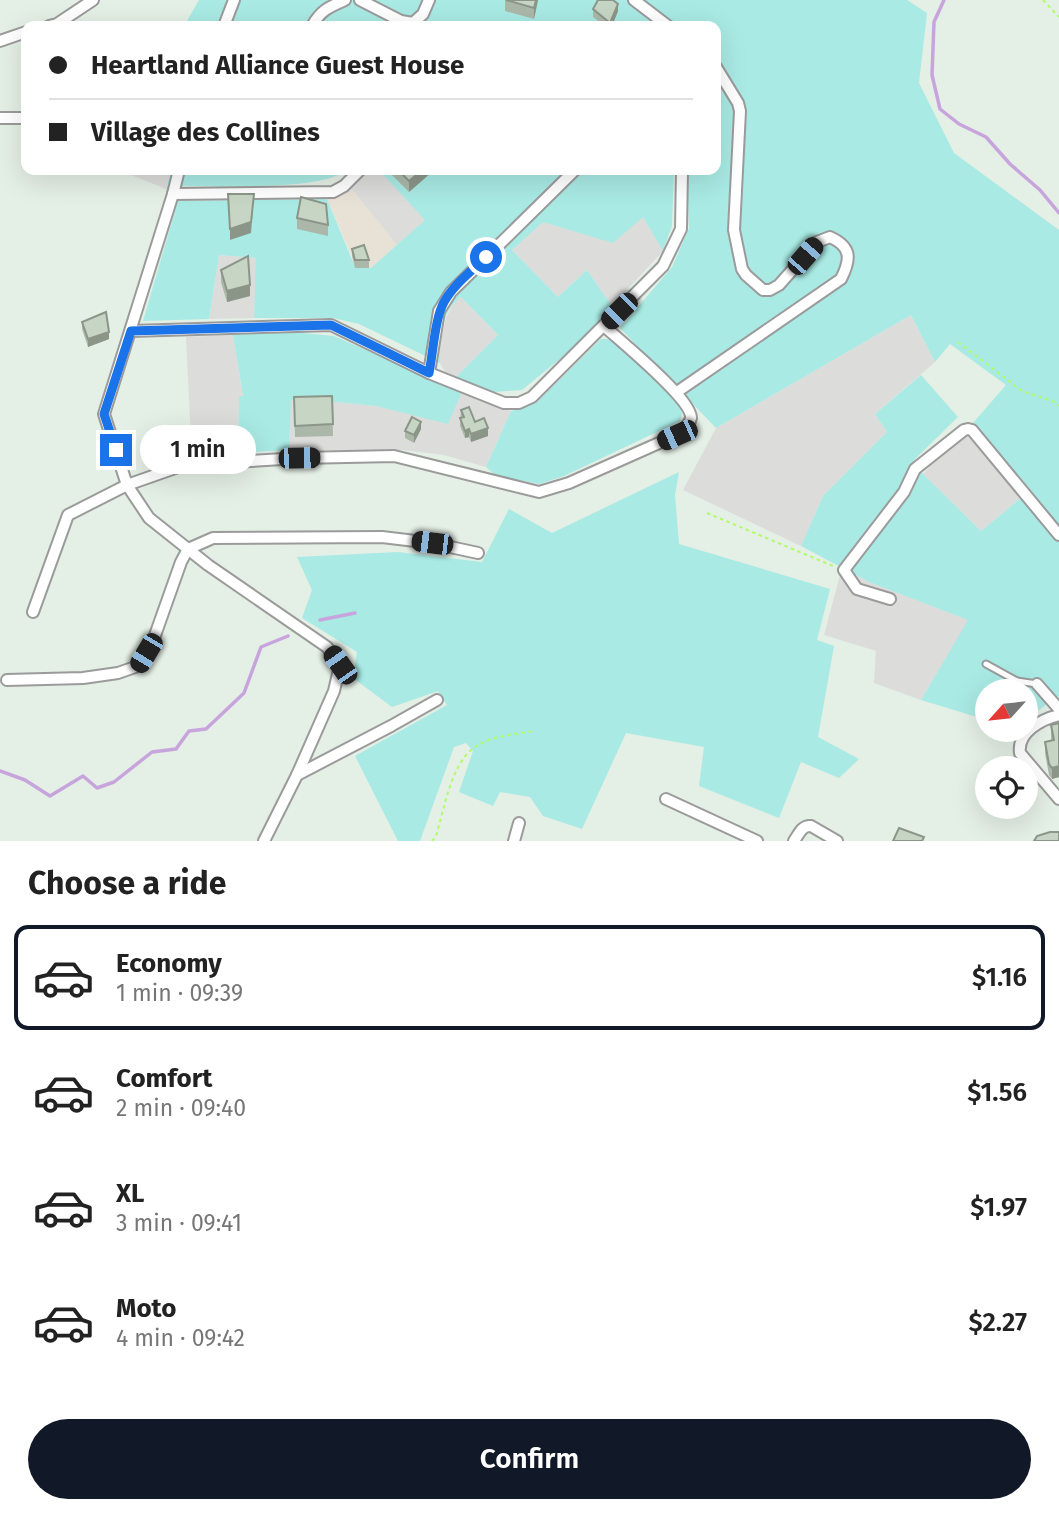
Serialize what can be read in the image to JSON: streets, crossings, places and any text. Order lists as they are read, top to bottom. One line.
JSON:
{"north":"bottom left","page":{"banner":["Heartland Alliance Guest House","Village des Collines"],"bubble":"1 min","heading":"Choose a ride","list":[{"name":"Economy","note":"1 min · 09:39","value":"$1.16"},{"name":"Comfort","note":"2 min · 09:40","value":"$1.56"},{"name":"XL","note":"3 min · 09:41","value":"$1.97"},{"name":"Moto","note":"4 min · 09:42","value":"$2.27"}],"buttons":"Confirm"}}
